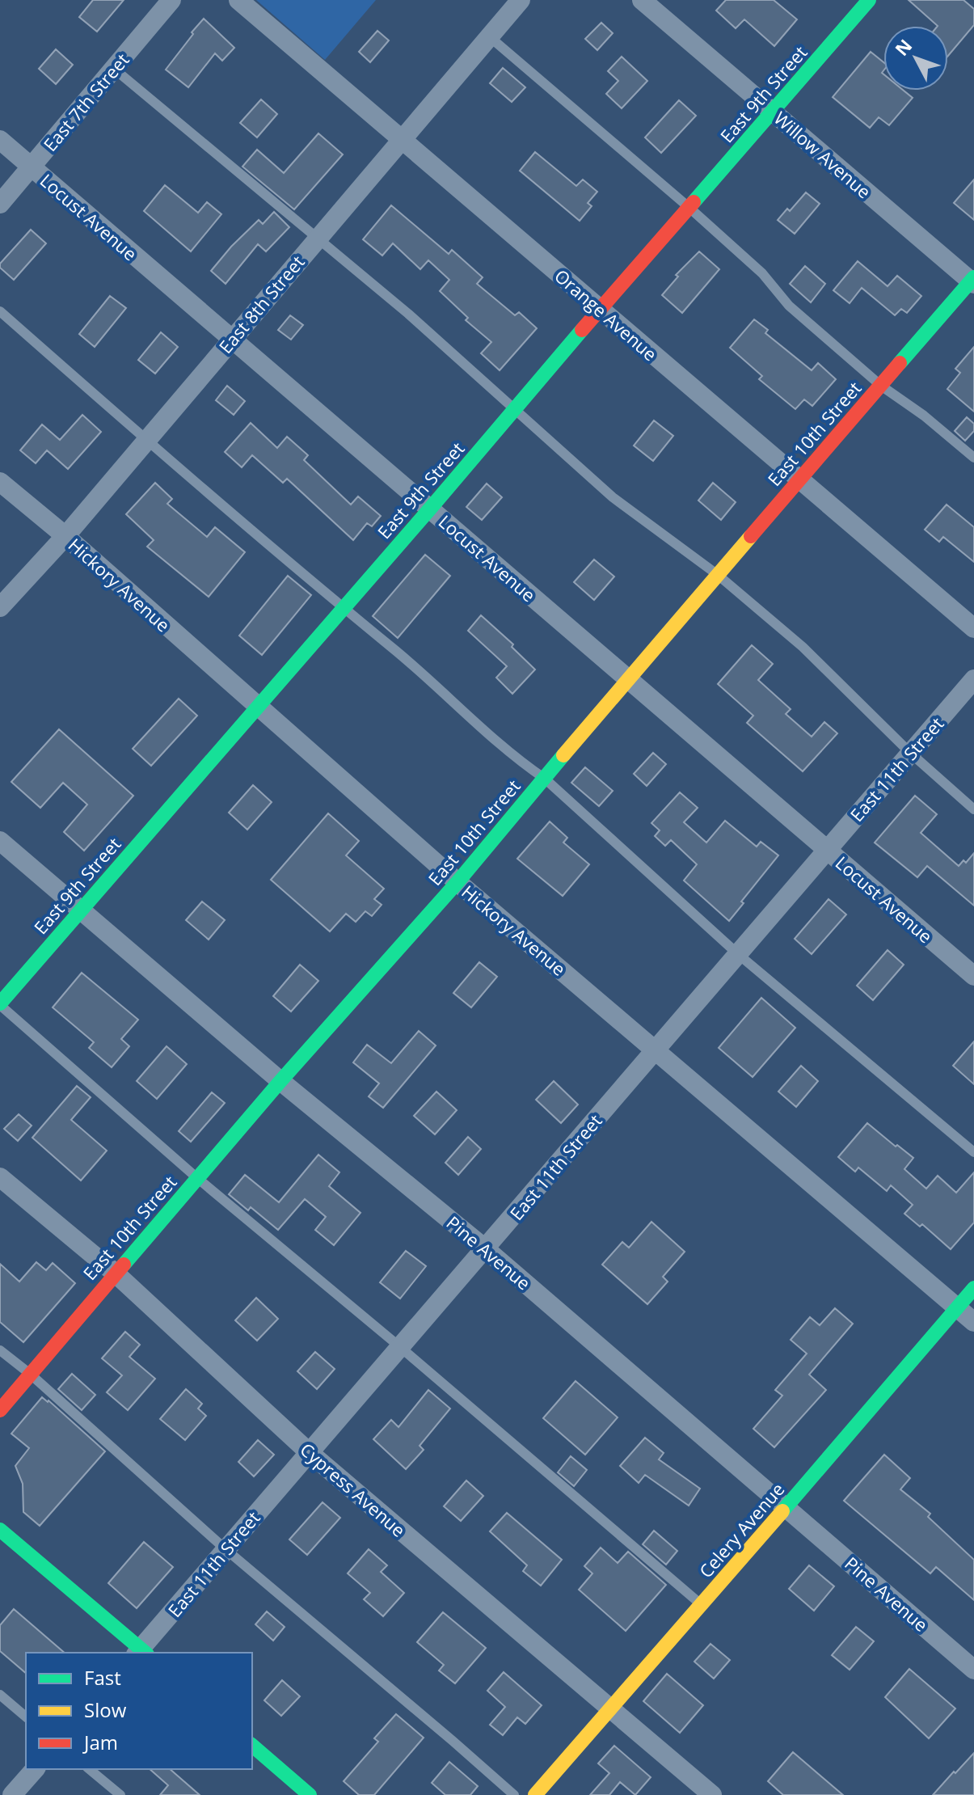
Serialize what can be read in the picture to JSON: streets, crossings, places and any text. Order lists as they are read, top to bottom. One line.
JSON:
{"streets":{"street":["East 9th Street","East 7th Street","Willow Avenue","Locust Avenue","East 8th Street","Orange Avenue","East 10th Street","Hickory Avenue","East 11th Street","Pine Avenue","Cypress Avenue","Celery Avenue"]},"crossings":[["East 9th Street","Willow Avenue"],["East 9th Street","Locust Avenue"],["East 9th Street","Orange Avenue"],["East 9th Street","Hickory Avenue"],["East 9th Street","Pine Avenue"],["East 7th Street","Locust Avenue"],["Willow Avenue","East 10th Street"],["Locust Avenue","East 8th Street"],["Locust Avenue","East 10th Street"],["Locust Avenue","East 11th Street"],["East 8th Street","Orange Avenue"],["East 8th Street","Hickory Avenue"],["Orange Avenue","East 10th Street"],["East 10th Street","Hickory Avenue"],["East 10th Street","Pine Avenue"],["East 10th Street","Cypress Avenue"],["Hickory Avenue","East 11th Street"],["Hickory Avenue","Celery Avenue"],["East 11th Street","Pine Avenue"],["East 11th Street","Cypress Avenue"],["Pine Avenue","Celery Avenue"],["Cypress Avenue","Celery Avenue"]],"legend":["Fast","Slow","Jam"],"north":"top left"}
